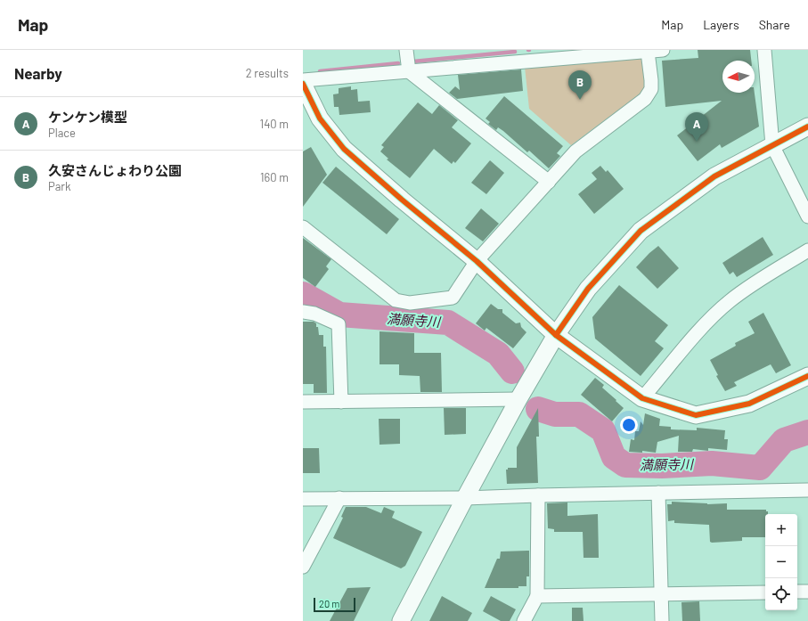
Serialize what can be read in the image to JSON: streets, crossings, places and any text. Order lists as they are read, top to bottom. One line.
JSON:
{"water":["満願寺川"],"scale_bar":"20 m","north":"left","page":{"header":"Map","nav":["Map","Layers","Share"],"heading":["Nearby","2 results"],"pins":["B","A"],"list":[{"mark":"A","name":"ケンケン模型","note":"Place","value":"140 m"},{"mark":"B","name":"久安さんじょわり公園","note":"Park","value":"160 m"}],"map_buttons":["+","−"],"scale":"20 m"}}
